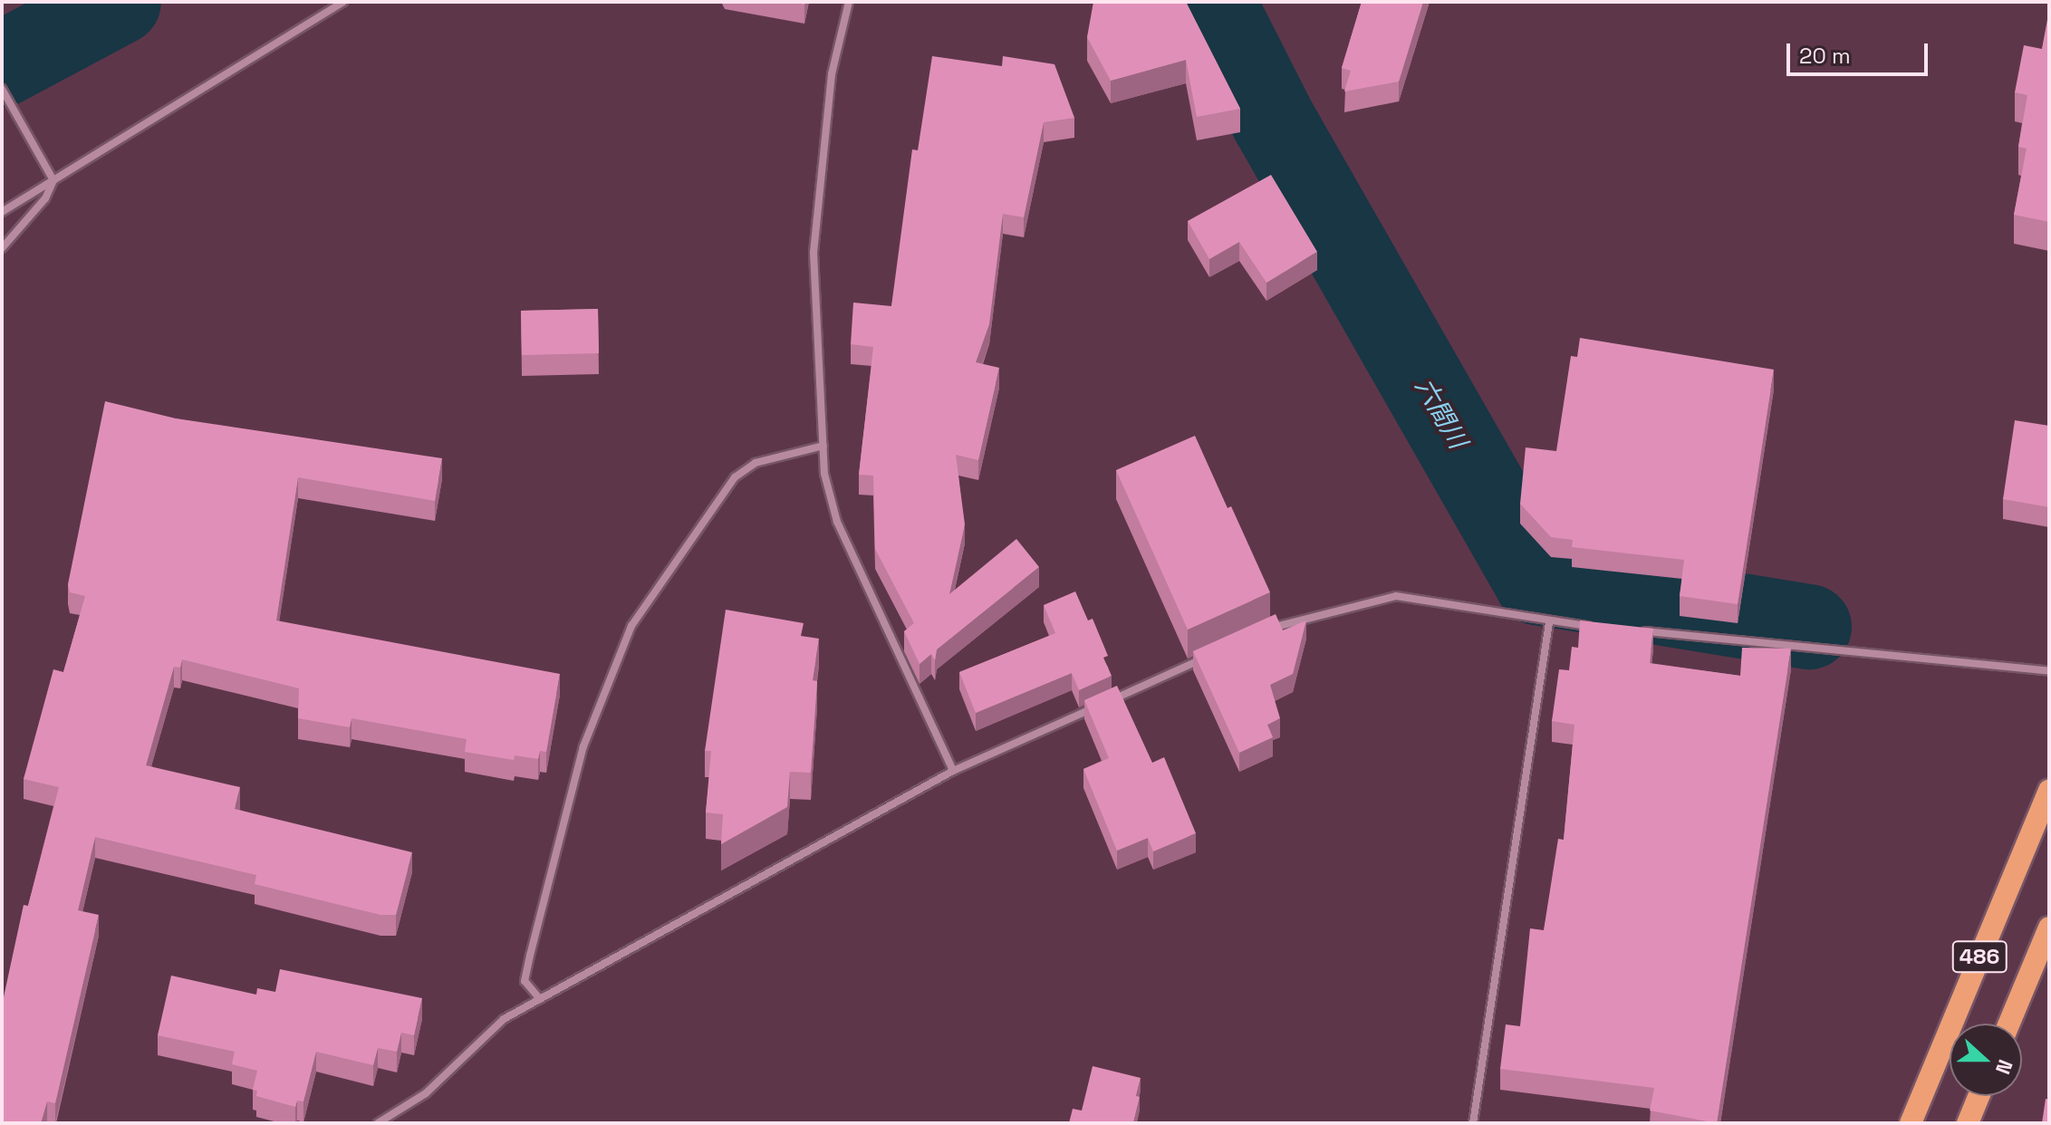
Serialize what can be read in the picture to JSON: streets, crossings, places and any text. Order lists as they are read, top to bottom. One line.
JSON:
{"streets":{"highway":["486"]},"water":["六間川"],"scale_bar":"20 m","north":"right"}
